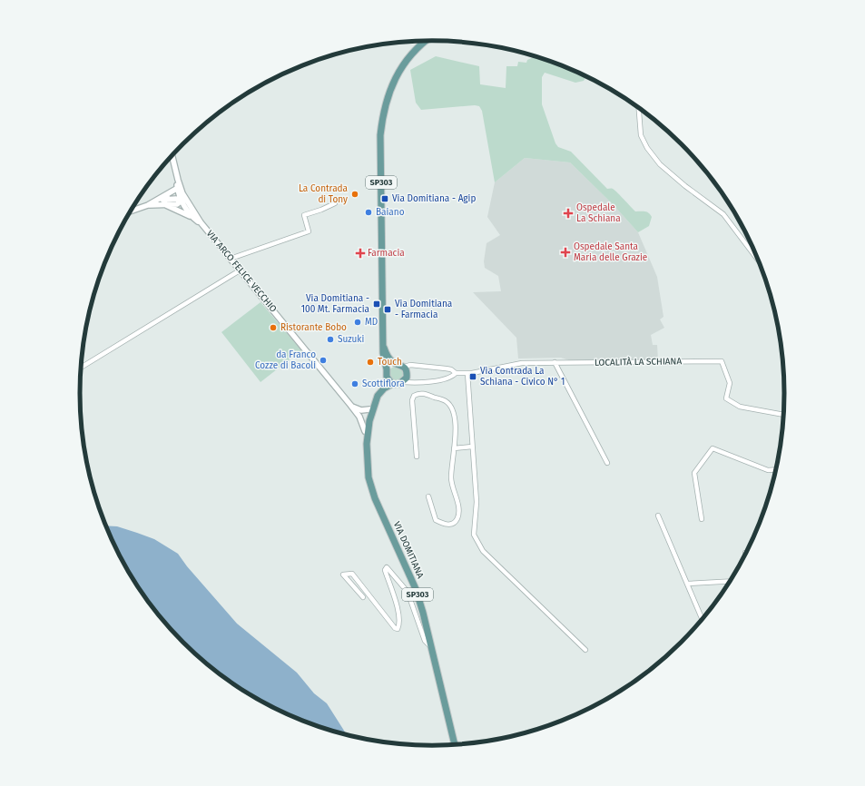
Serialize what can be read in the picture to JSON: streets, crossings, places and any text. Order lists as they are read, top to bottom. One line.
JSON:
{"streets":{"main road":["SP303","VIA DOMITIANA"],"street":["VIA ARCO FELICE VECCHIO","LOCALITÀ LA SCHIANA"]},"crossings":[["VIA ARCO FELICE VECCHIO","VIA DOMITIANA"],["LOCALITÀ LA SCHIANA","VIA DOMITIANA"]],"places":{"other":["La Contrada di Tony","Baiano","MD","Ristorante Bobo","Suzuki","da Franco Cozze di Bacoli","Touch","Scottiflora"],"transit":["Via Domitiana - Agip","Via Domitiana - 100 Mt. Farmacia","Via Domitiana - Farmacia","Via Contrada La Schiana - Civico N° 1"],"health":["Ospedale La Schiana","Ospedale Santa Maria delle Grazie","Farmacia"]}}
